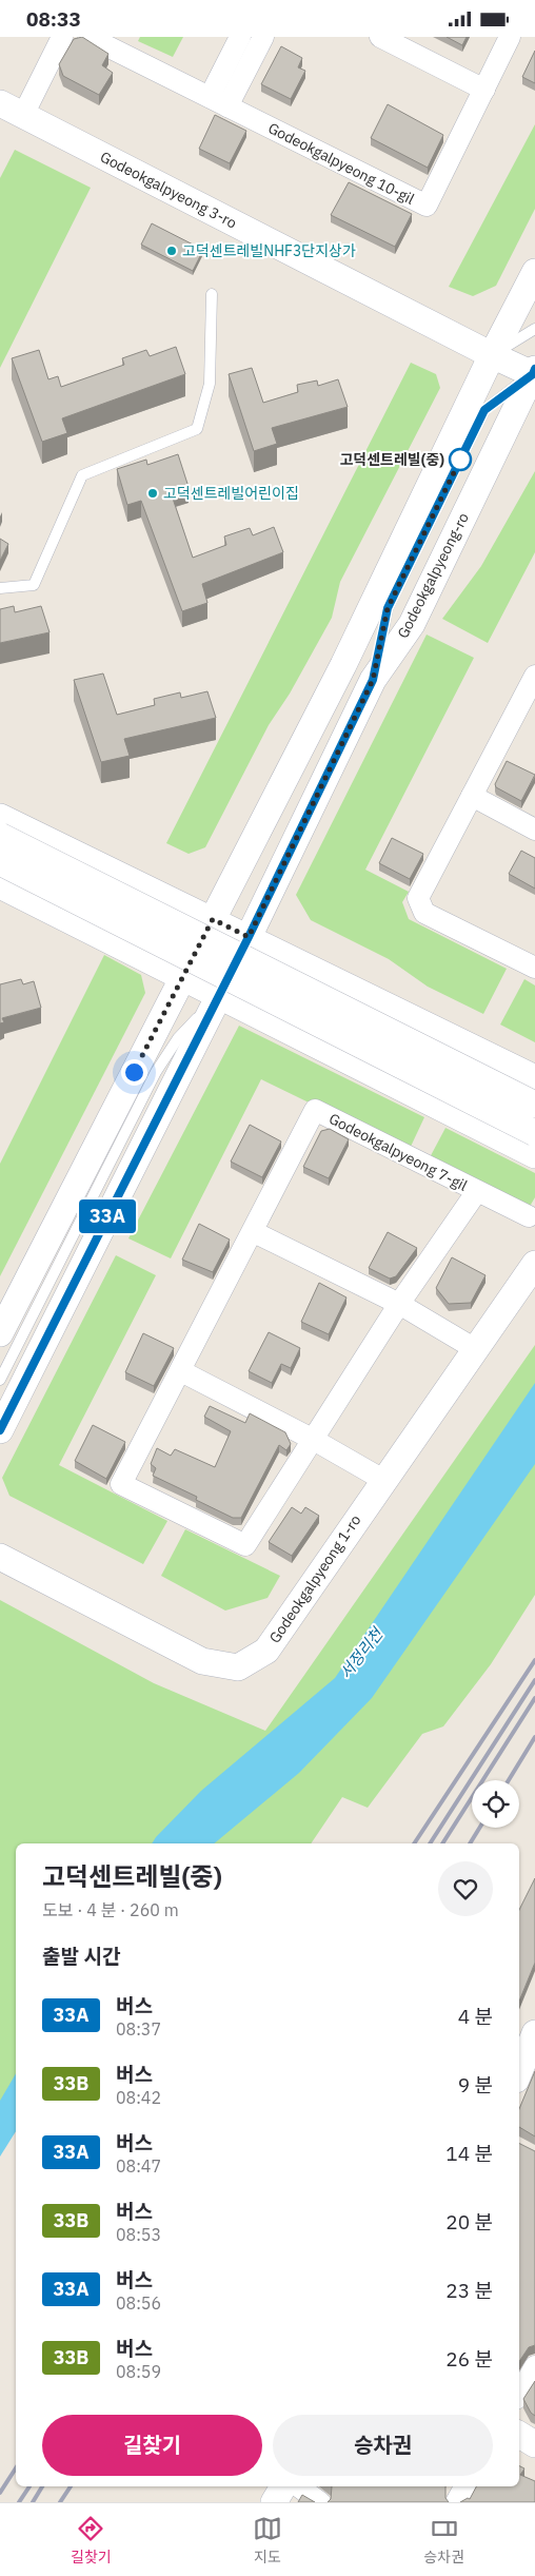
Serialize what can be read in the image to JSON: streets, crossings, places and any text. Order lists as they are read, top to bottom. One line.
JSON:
{"streets":{"street":["Godeokgalpyeong 10-gil","Godeokgalpyeong 3-ro","Godeokgalpyeong-ro","Godeokgalpyeong 7-gil","Godeokgalpyeong 1-ro"]},"crossings":[["Godeokgalpyeong 3-ro","Godeokgalpyeong-ro"]],"water":["서정리천"],"places":["고덕센트레빌NHF3단지상가","고덕센트레빌(중)","고덕센트레빌어린이집"],"lines":["bus line 33A"],"page":{"status":"08:33","on_map":"33A","heading":[["고덕센트레빌(중)","도보 · 4 분 · 260 m"],"출발 시간"],"list":[{"mark":"33A","name":"버스","note":"08:37","value":"4 분"},{"mark":"33B","name":"버스","note":"08:42","value":"9 분"},{"mark":"33A","name":"버스","note":"08:47","value":"14 분"},{"mark":"33B","name":"버스","note":"08:53","value":"20 분"},{"mark":"33A","name":"버스","note":"08:56","value":"23 분"},{"mark":"33B","name":"버스","note":"08:59","value":"26 분"}],"buttons":["길찾기","승차권"],"tabs":["길찾기","지도","승차권"]}}
